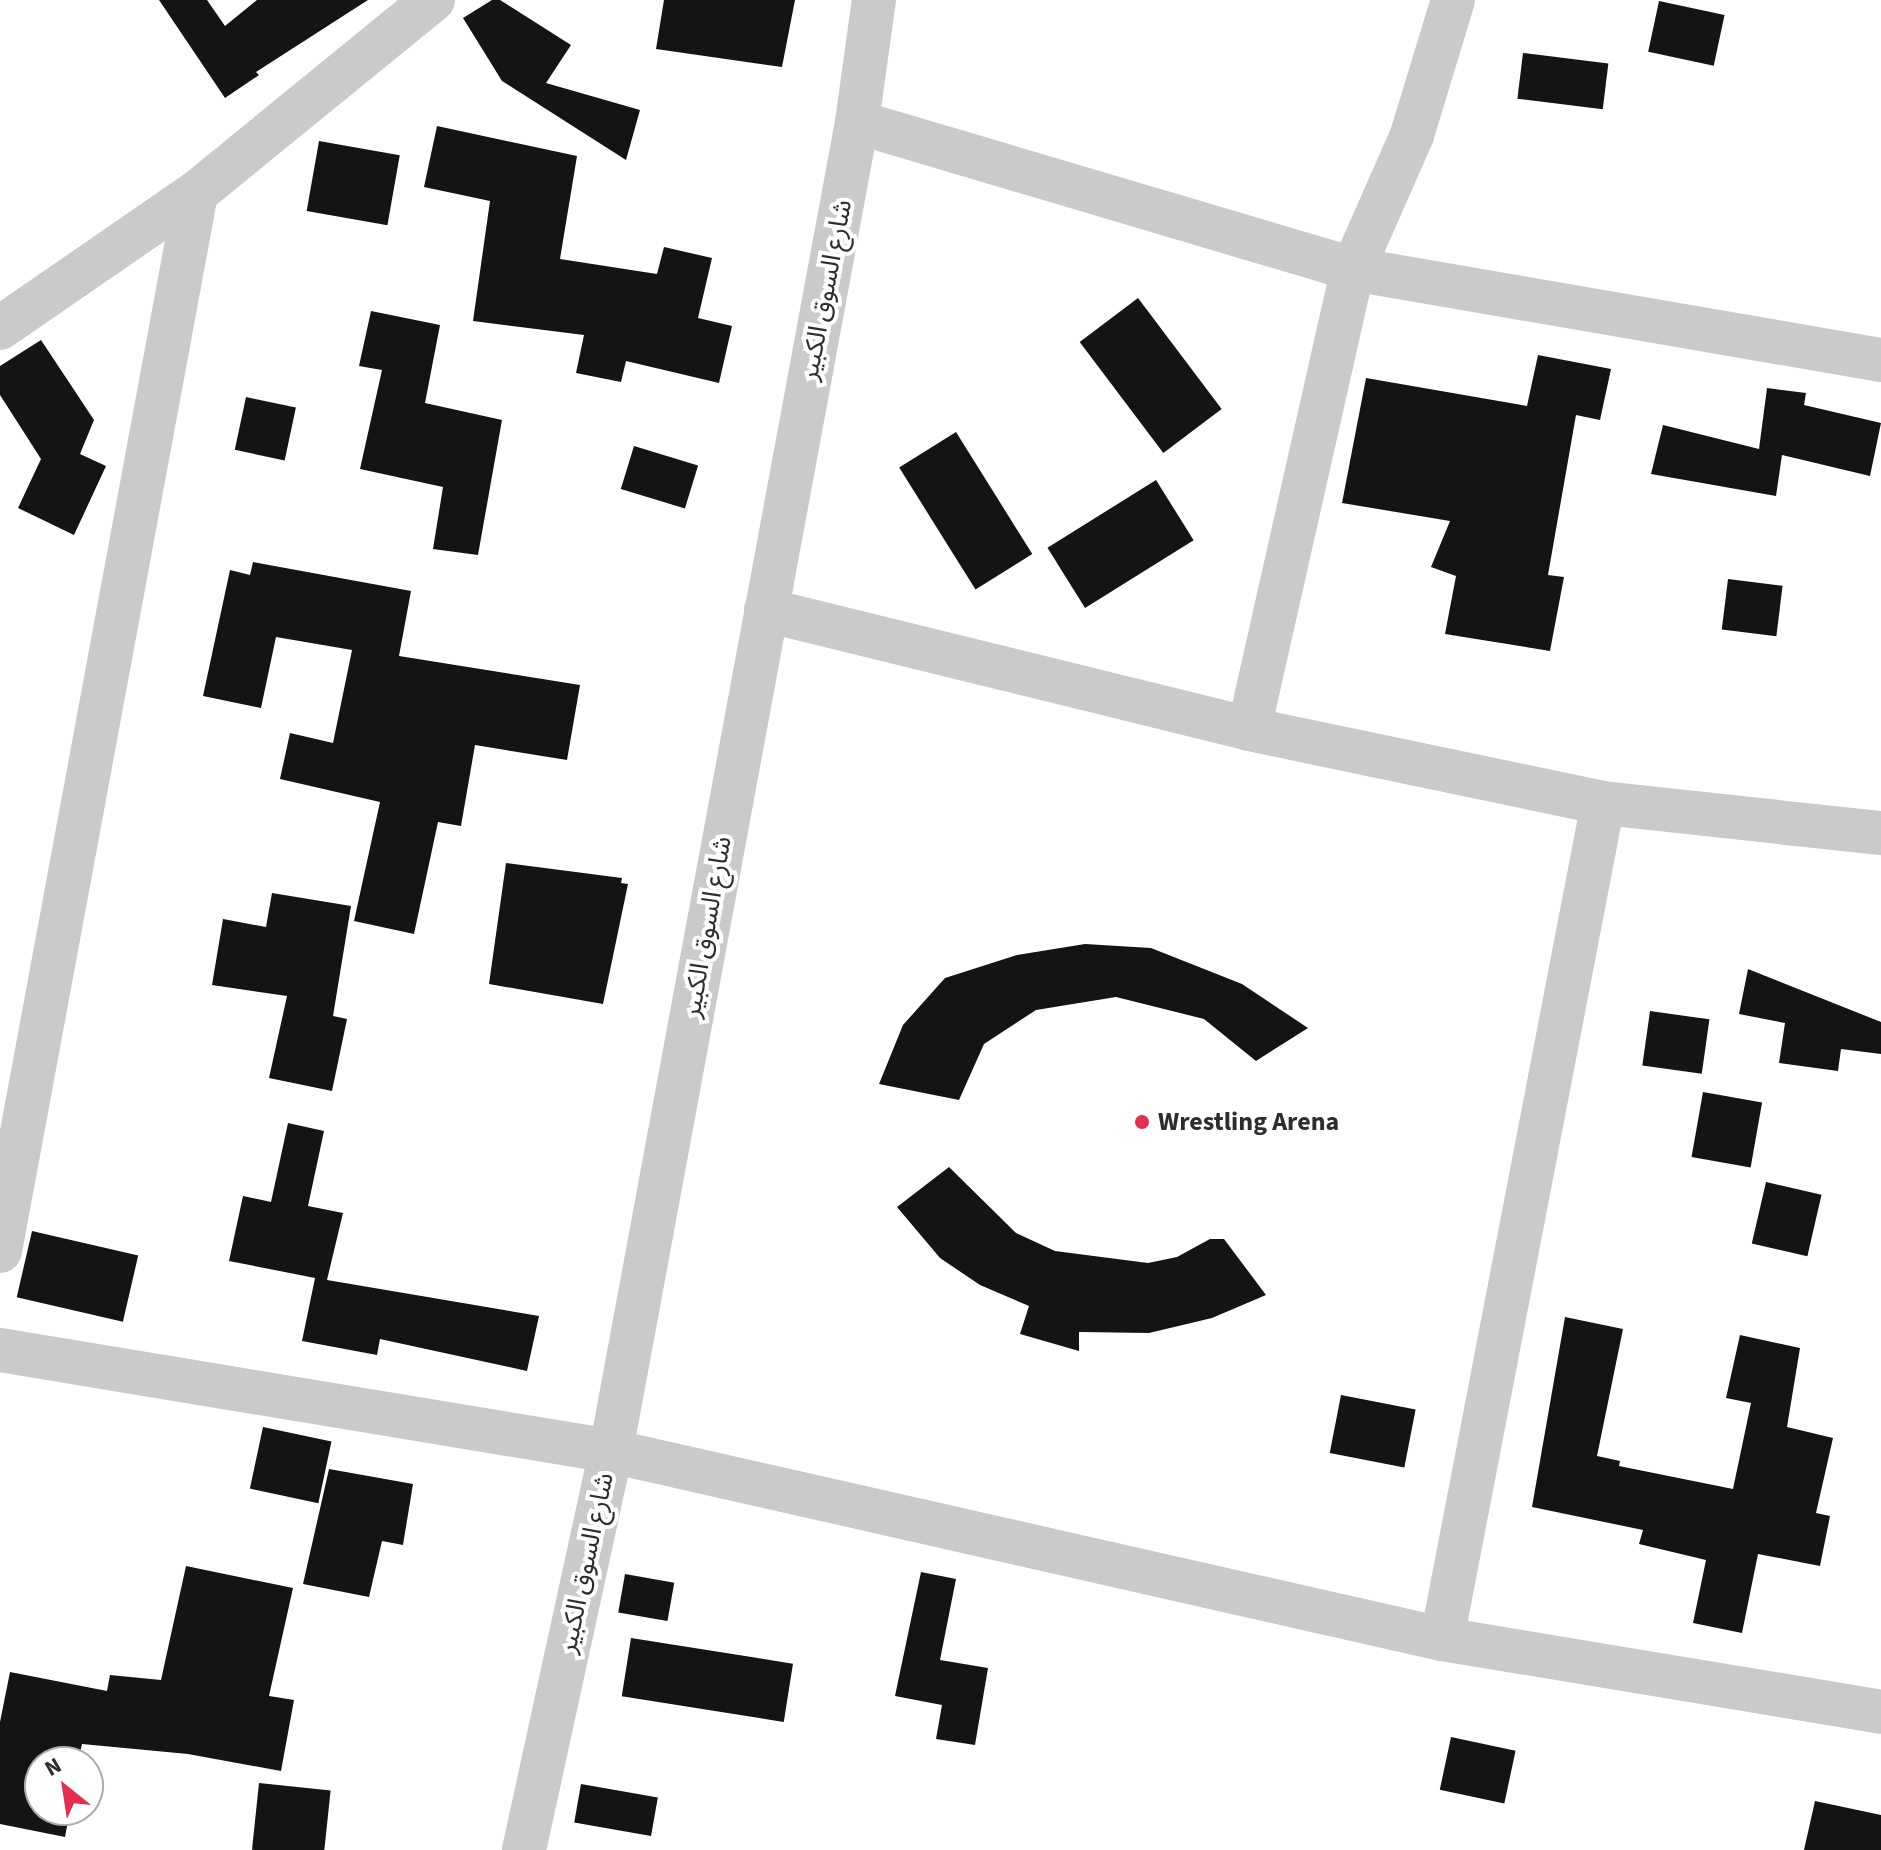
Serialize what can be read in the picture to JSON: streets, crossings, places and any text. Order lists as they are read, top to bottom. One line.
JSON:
{"streets":{"street":["شارع السوق الكبير"]},"places":["Wrestling Arena"],"north":"top left"}
